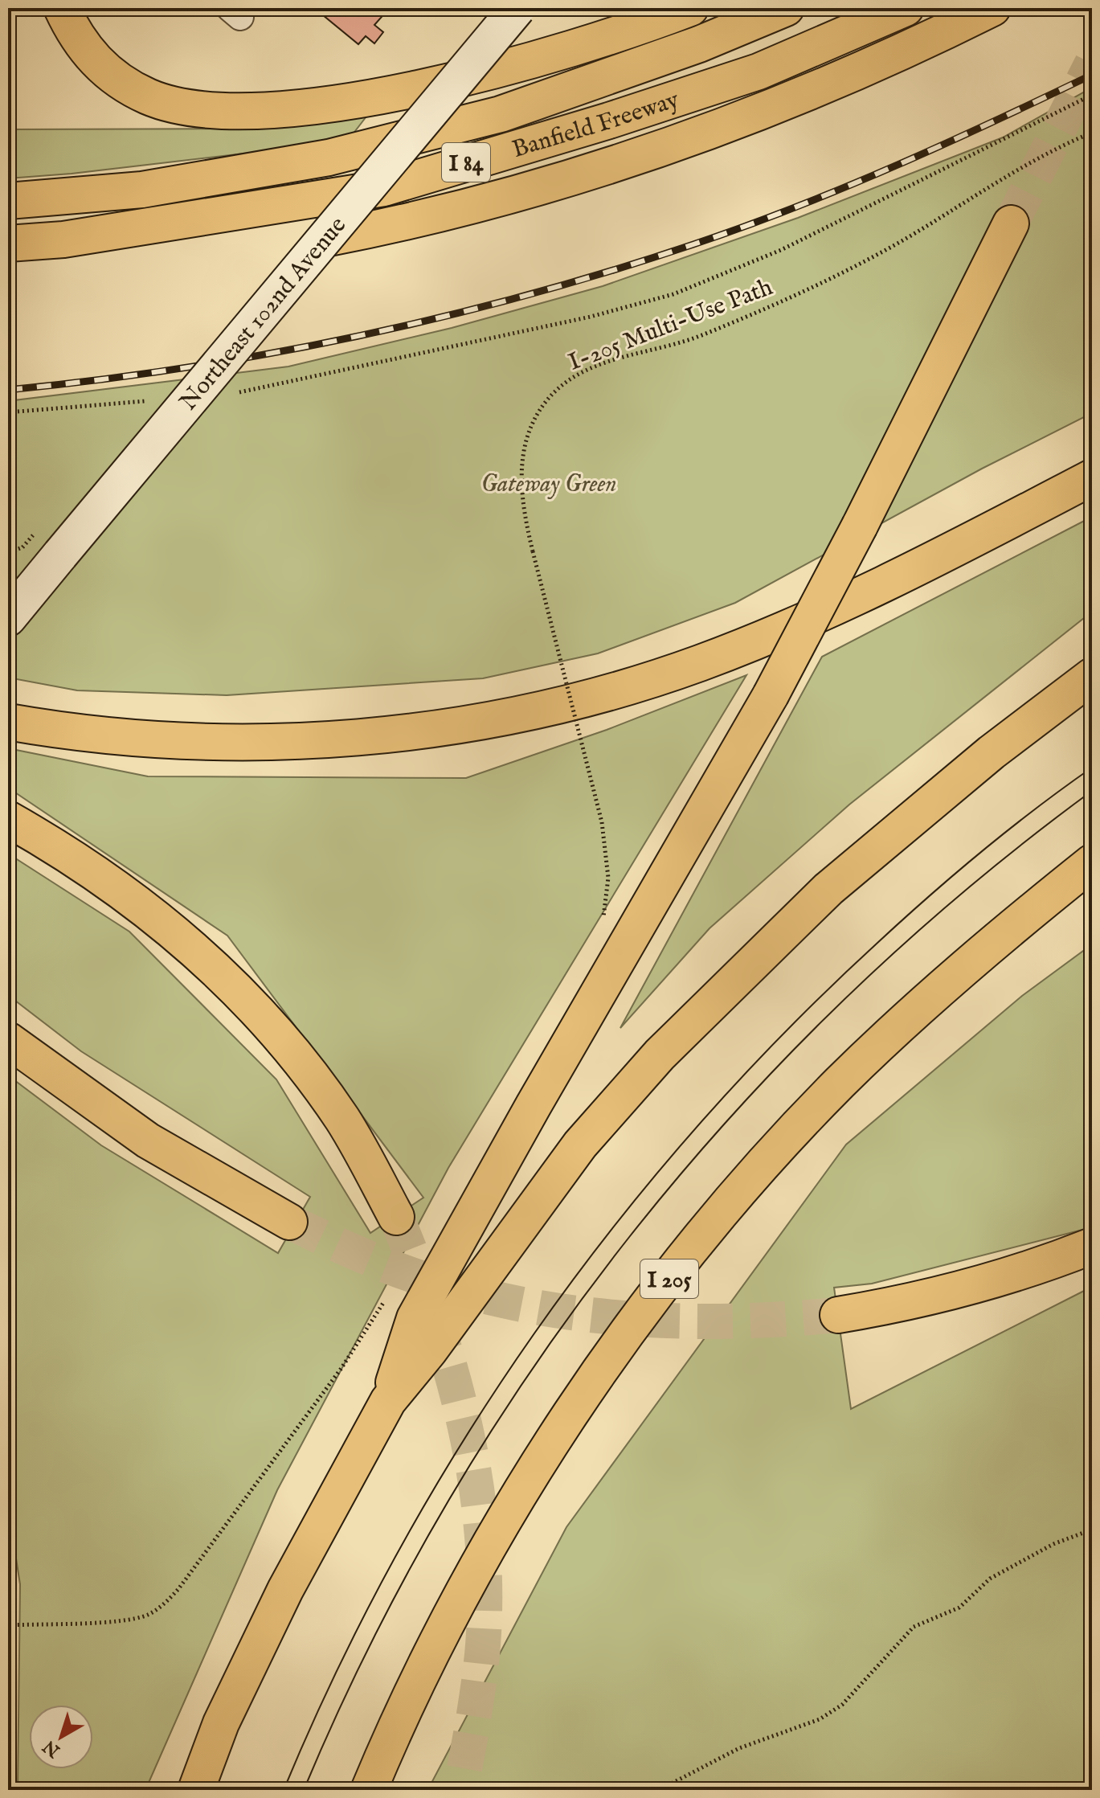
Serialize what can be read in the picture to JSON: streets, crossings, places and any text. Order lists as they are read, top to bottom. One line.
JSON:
{"streets":{"highway":["Banfield Freeway","I 84","I 205"],"main road":["Northeast 102nd Avenue"],"path":["I-205 Multi-Use Path"]},"parks":["Gateway Green"],"north":"bottom left"}
